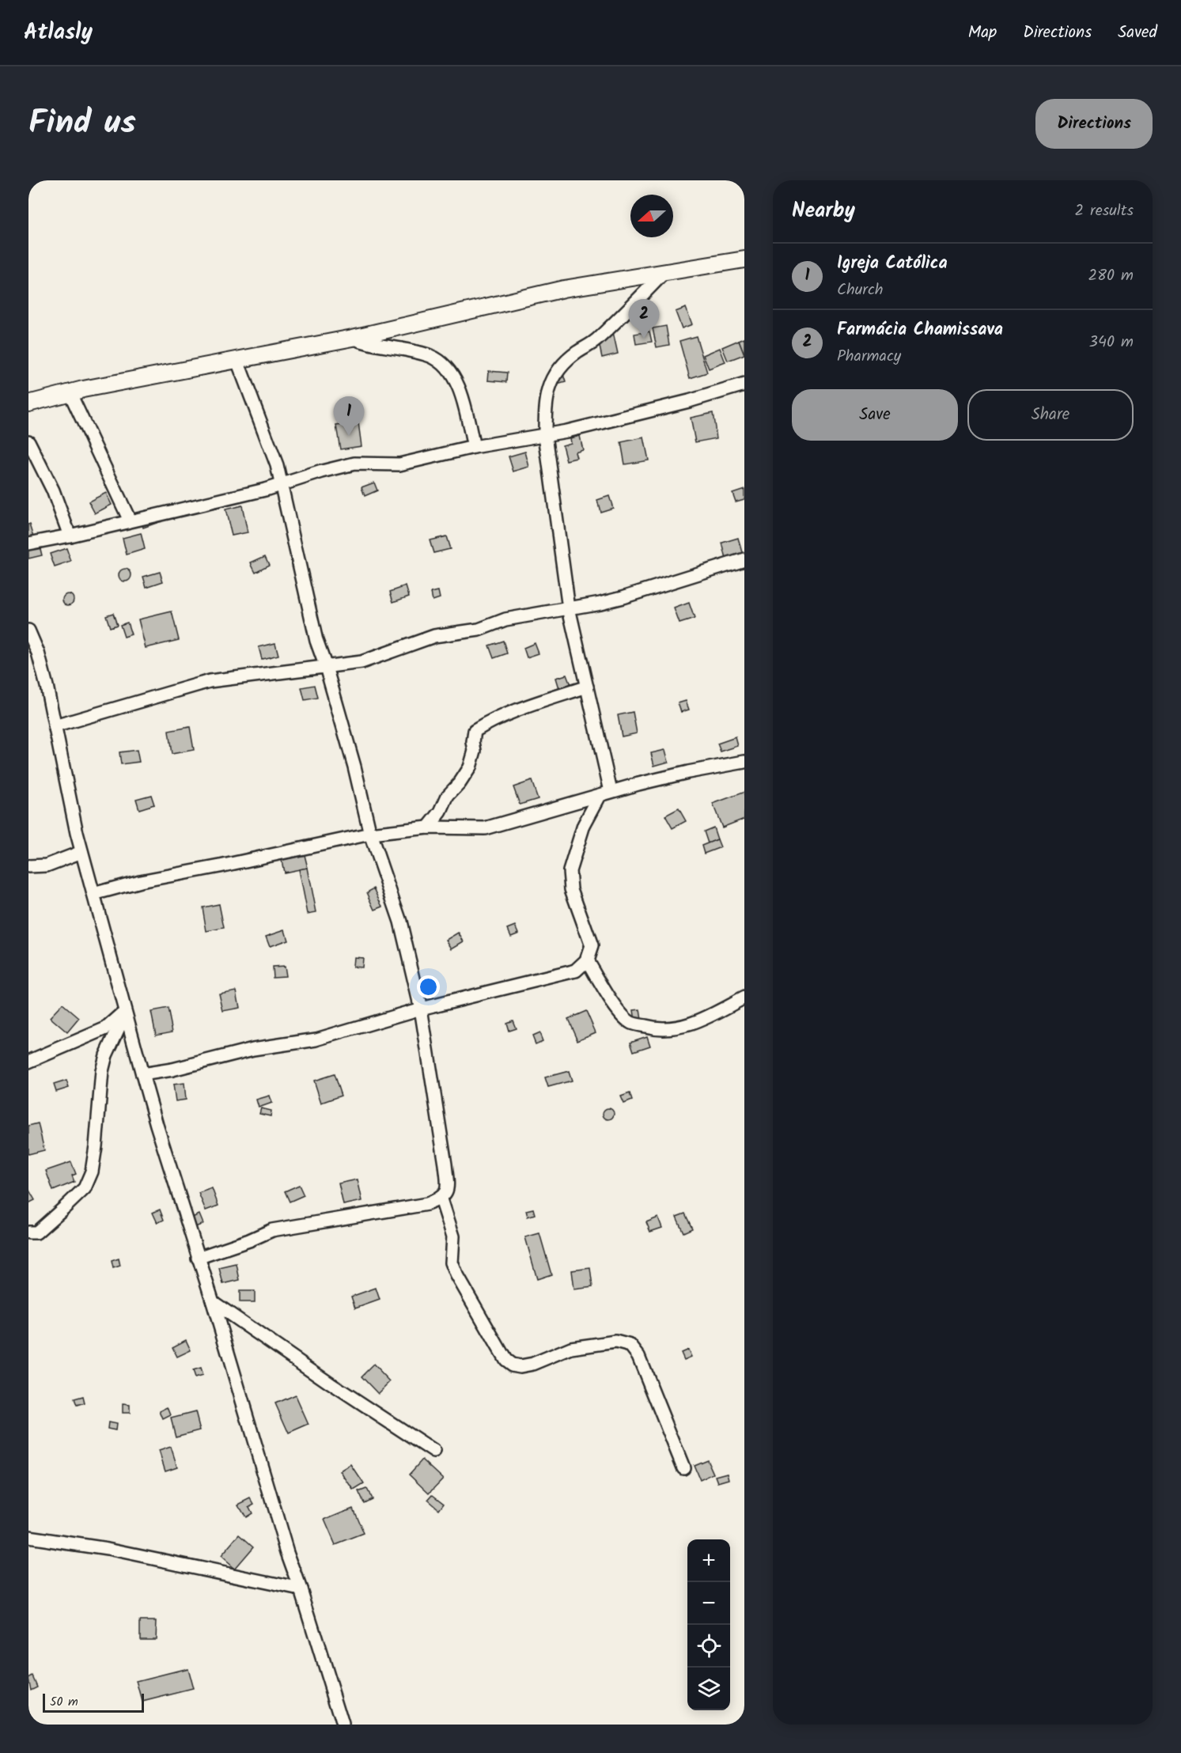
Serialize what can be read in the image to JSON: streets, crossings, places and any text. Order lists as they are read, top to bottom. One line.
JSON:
{"scale_bar":"50 m","north":"left","page":{"header":"Atlasly","nav":["Map","Directions","Saved"],"title":"Find us","buttons":["Directions",["Save","Share"]],"heading":["Nearby","2 results"],"list":[{"mark":"1","name":"Igreja Católica","note":"Church","value":"280 m"},{"mark":"2","name":"Farmácia Chamissava","note":"Pharmacy","value":"340 m"}],"pins":["2","1"],"map_buttons":["+","−"],"scale":"50 m"}}
